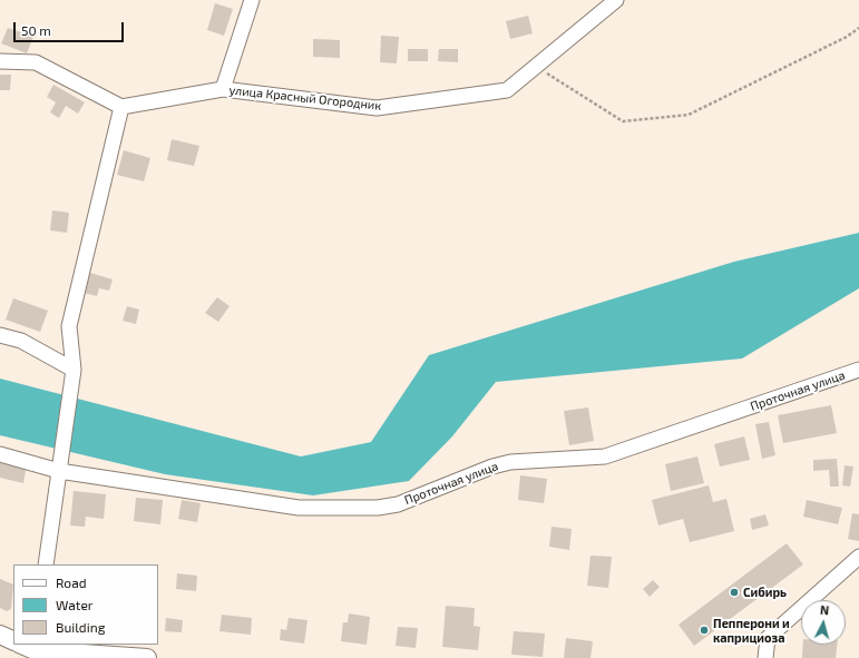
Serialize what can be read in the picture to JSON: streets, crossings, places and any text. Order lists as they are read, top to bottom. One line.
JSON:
{"streets":{"street":["улица Красный Огородник","Проточная улица"]},"places":["Сибирь","Пепперони и каприциоза"],"legend":["Road","Water","Building"],"scale_bar":"50 m","north":"top"}
